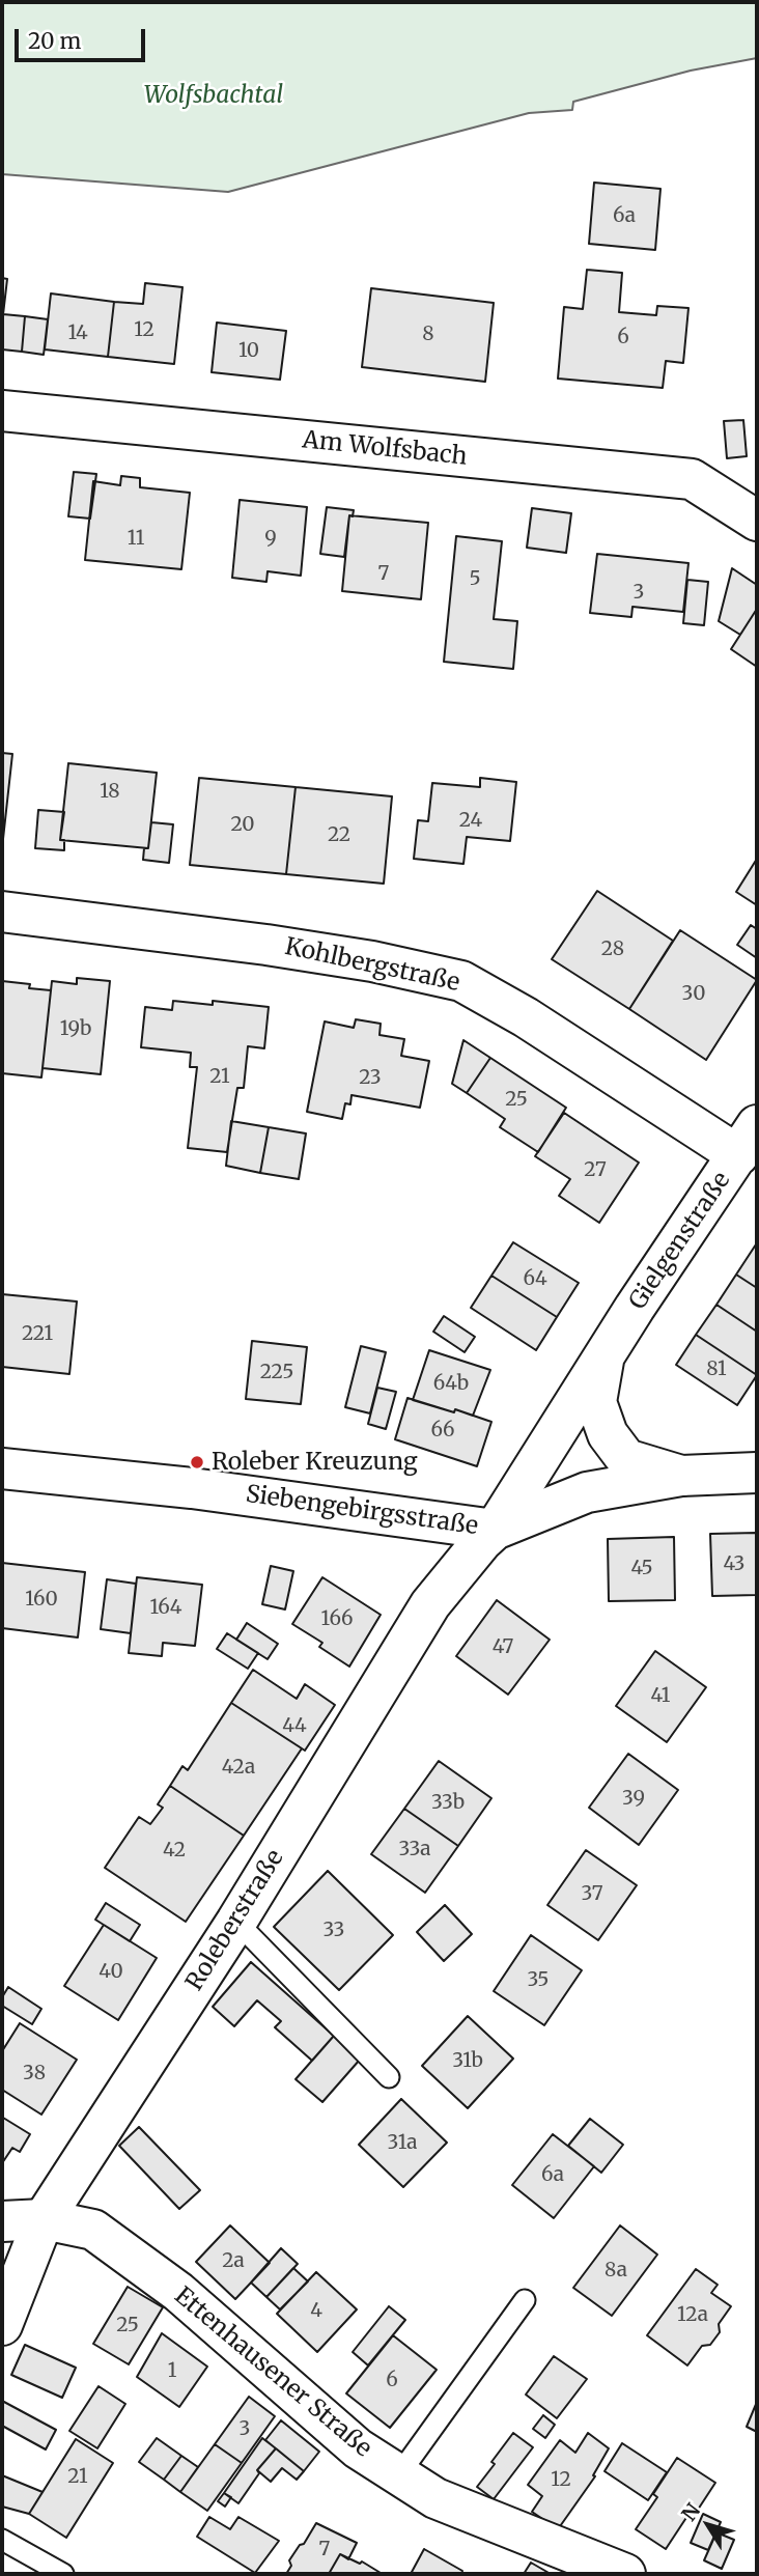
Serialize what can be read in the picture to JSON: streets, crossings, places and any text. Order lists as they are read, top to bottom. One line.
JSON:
{"streets":{"street":["Am Wolfsbach","Kohlbergstraße","Gielgenstraße","Siebengebirgsstraße","Roleberstraße","Ettenhausener Straße"]},"crossings":[["Kohlbergstraße","Gielgenstraße"],["Gielgenstraße","Siebengebirgsstraße"],["Gielgenstraße","Roleberstraße"],["Siebengebirgsstraße","Roleberstraße"],["Roleberstraße","Ettenhausener Straße"]],"parks":["Wolfsbachtal"],"places":["Roleber Kreuzung"],"house_numbers":["6a","12","14","8","6","10","11","9","7","5","3","18","24","20","22","28","30","19b","21","23","25","27","64","221","81","225","64b","66","43","45","160","164","166","47","41","44","42a","39","33b","33a","42","37","33","40","35","31b","38","31a","6a","2a","8a","4","12a","25","1","6","3","21","12","7"],"scale_bar":"20 m","north":"top left"}
